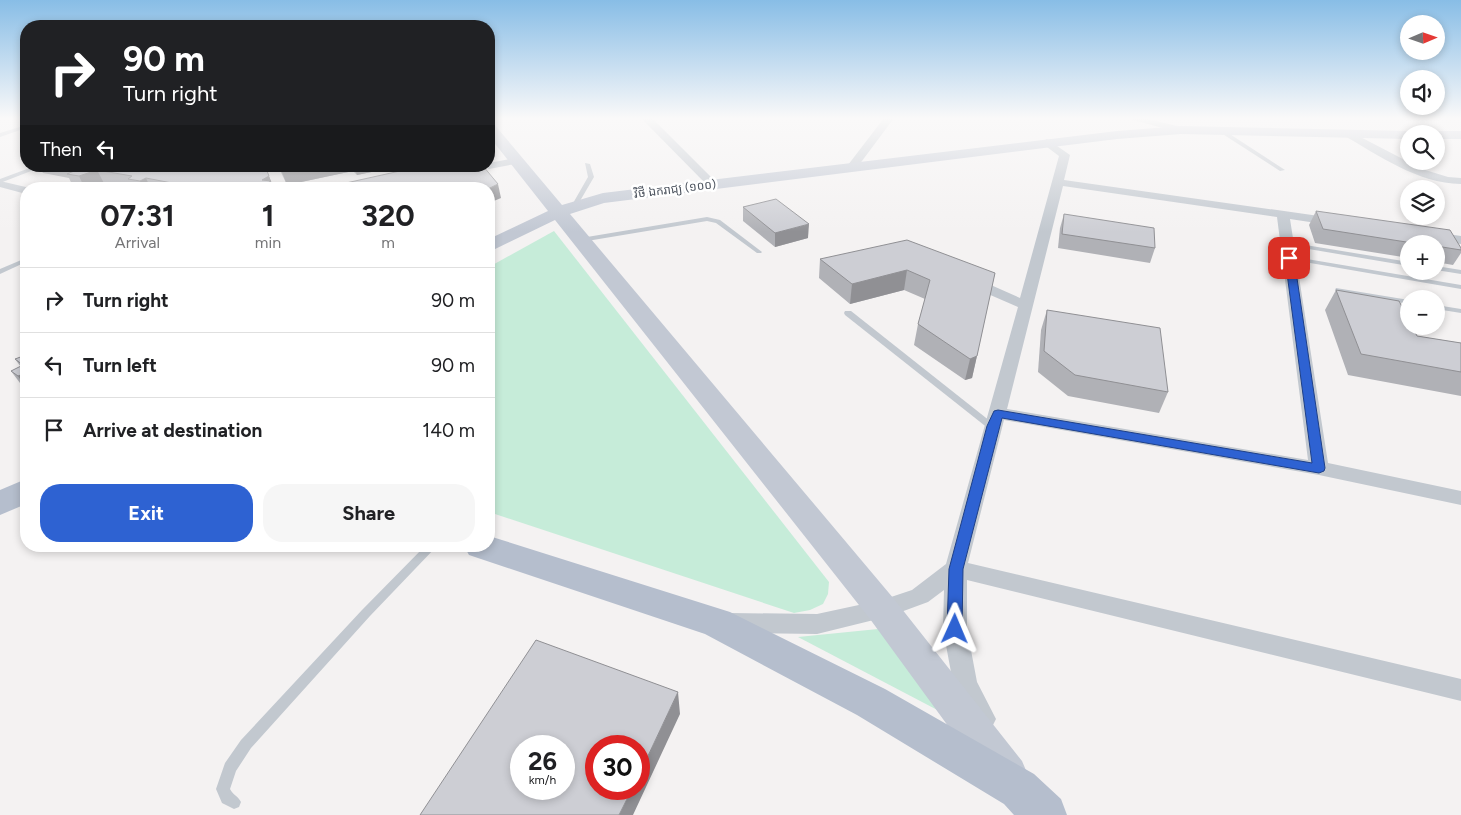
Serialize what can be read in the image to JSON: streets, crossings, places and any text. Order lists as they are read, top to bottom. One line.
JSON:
{"streets":{"street":["វិថី ឯករាជ្យ (១០០)"]},"north":"right","page":{"map_buttons":["+","−"],"turn":["90 m","Turn right"],"then":"Then","eta":["07:31","Arrival","1","min","320","m"],"list":[{"name":"Turn right","value":"90 m"},{"name":"Turn left","value":"90 m"},{"name":"Arrive at destination","value":"140 m"}],"buttons":["Exit","Share"],"speed":"26 km/h","limit":"30"}}
